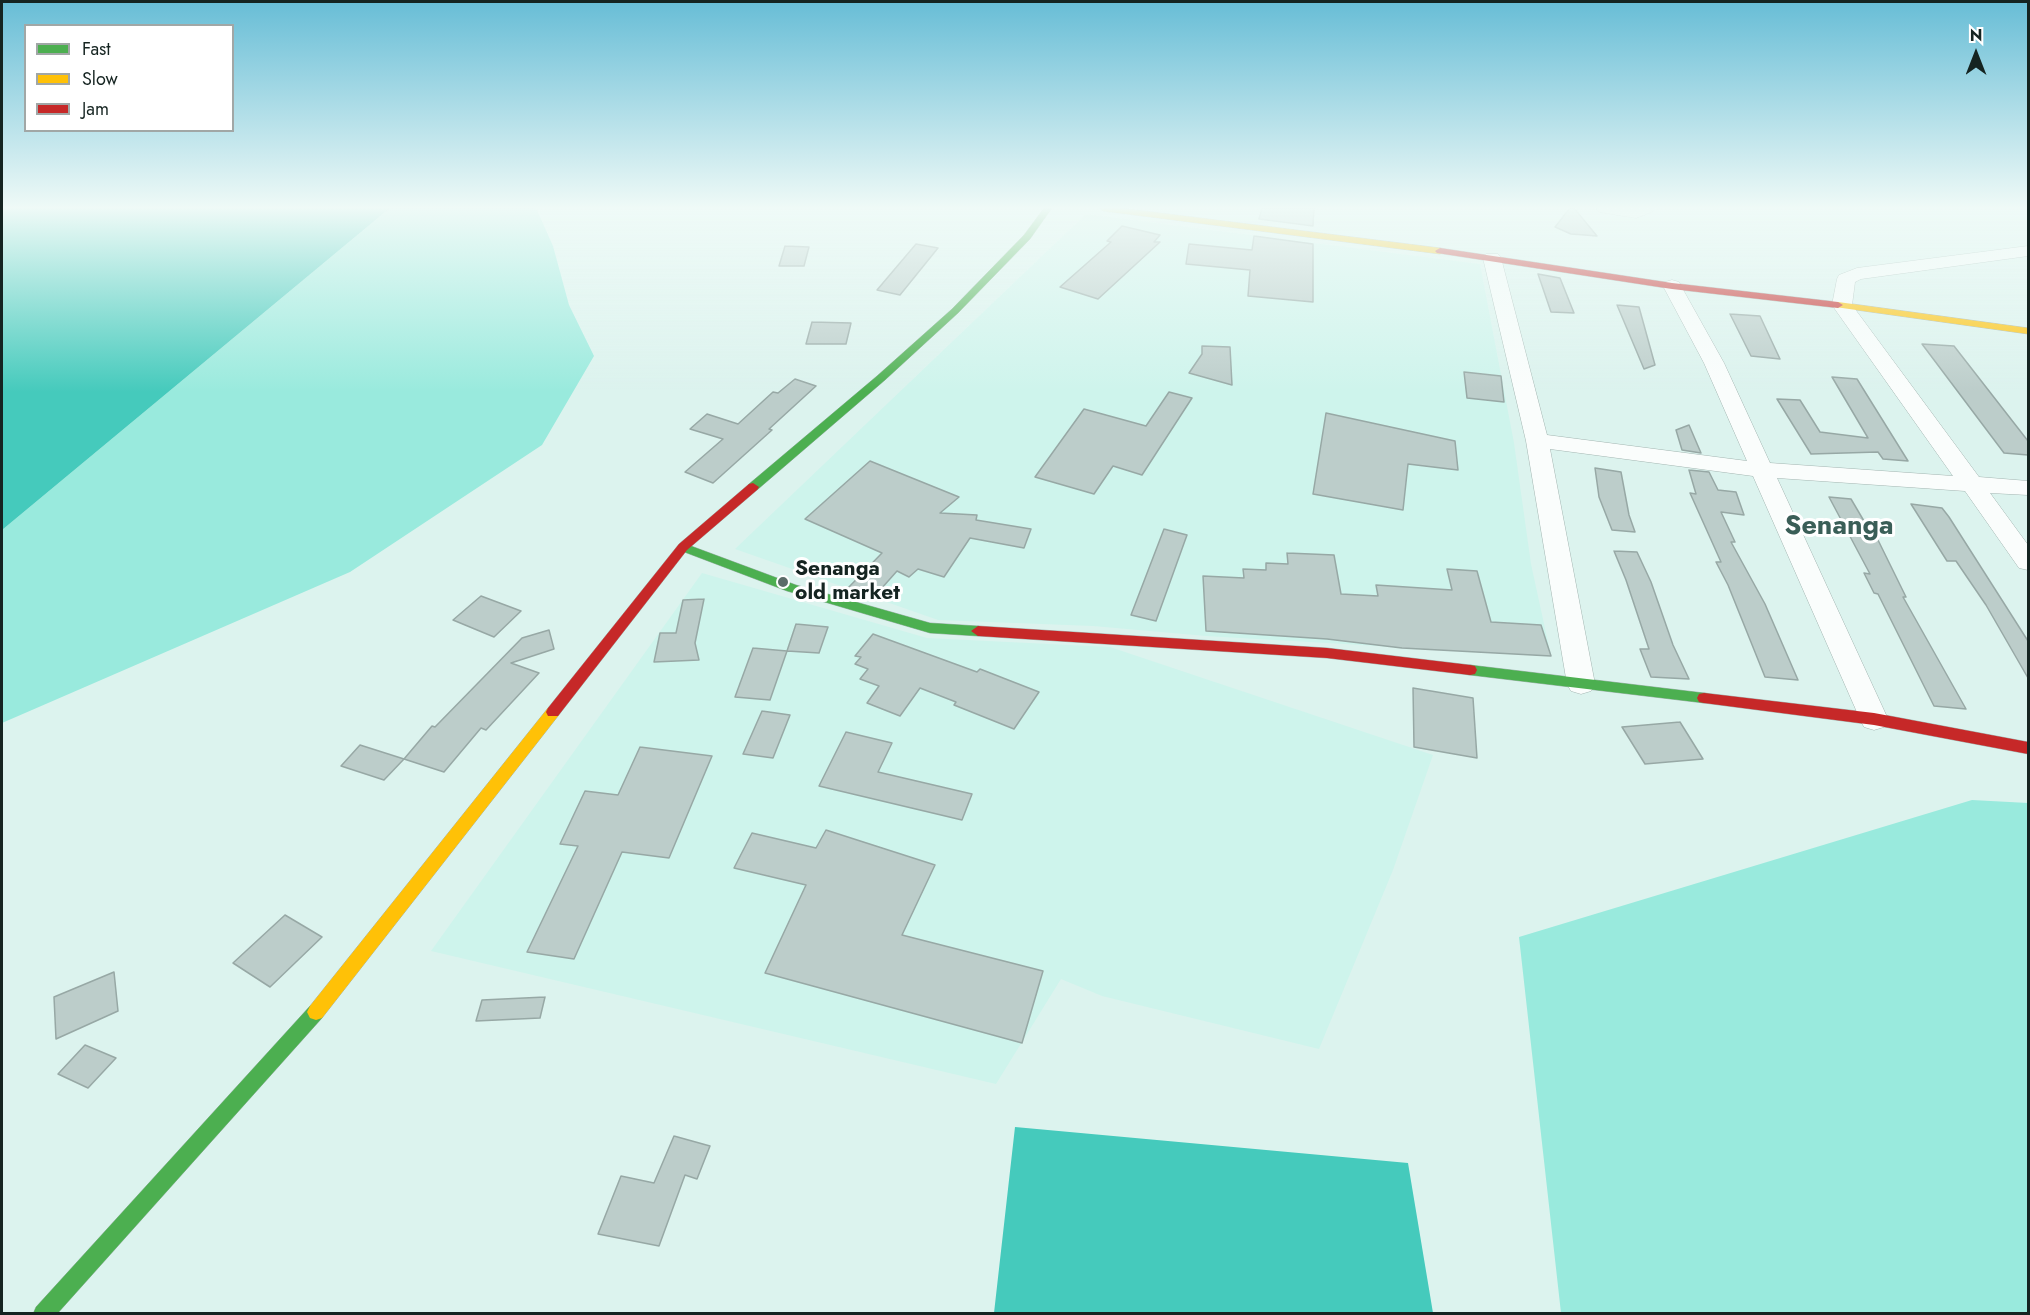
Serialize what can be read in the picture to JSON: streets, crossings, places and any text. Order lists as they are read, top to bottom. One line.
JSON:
{"districts":["Senanga"],"places":["Senanga old market"],"legend":["Fast","Slow","Jam"],"north":"top"}
